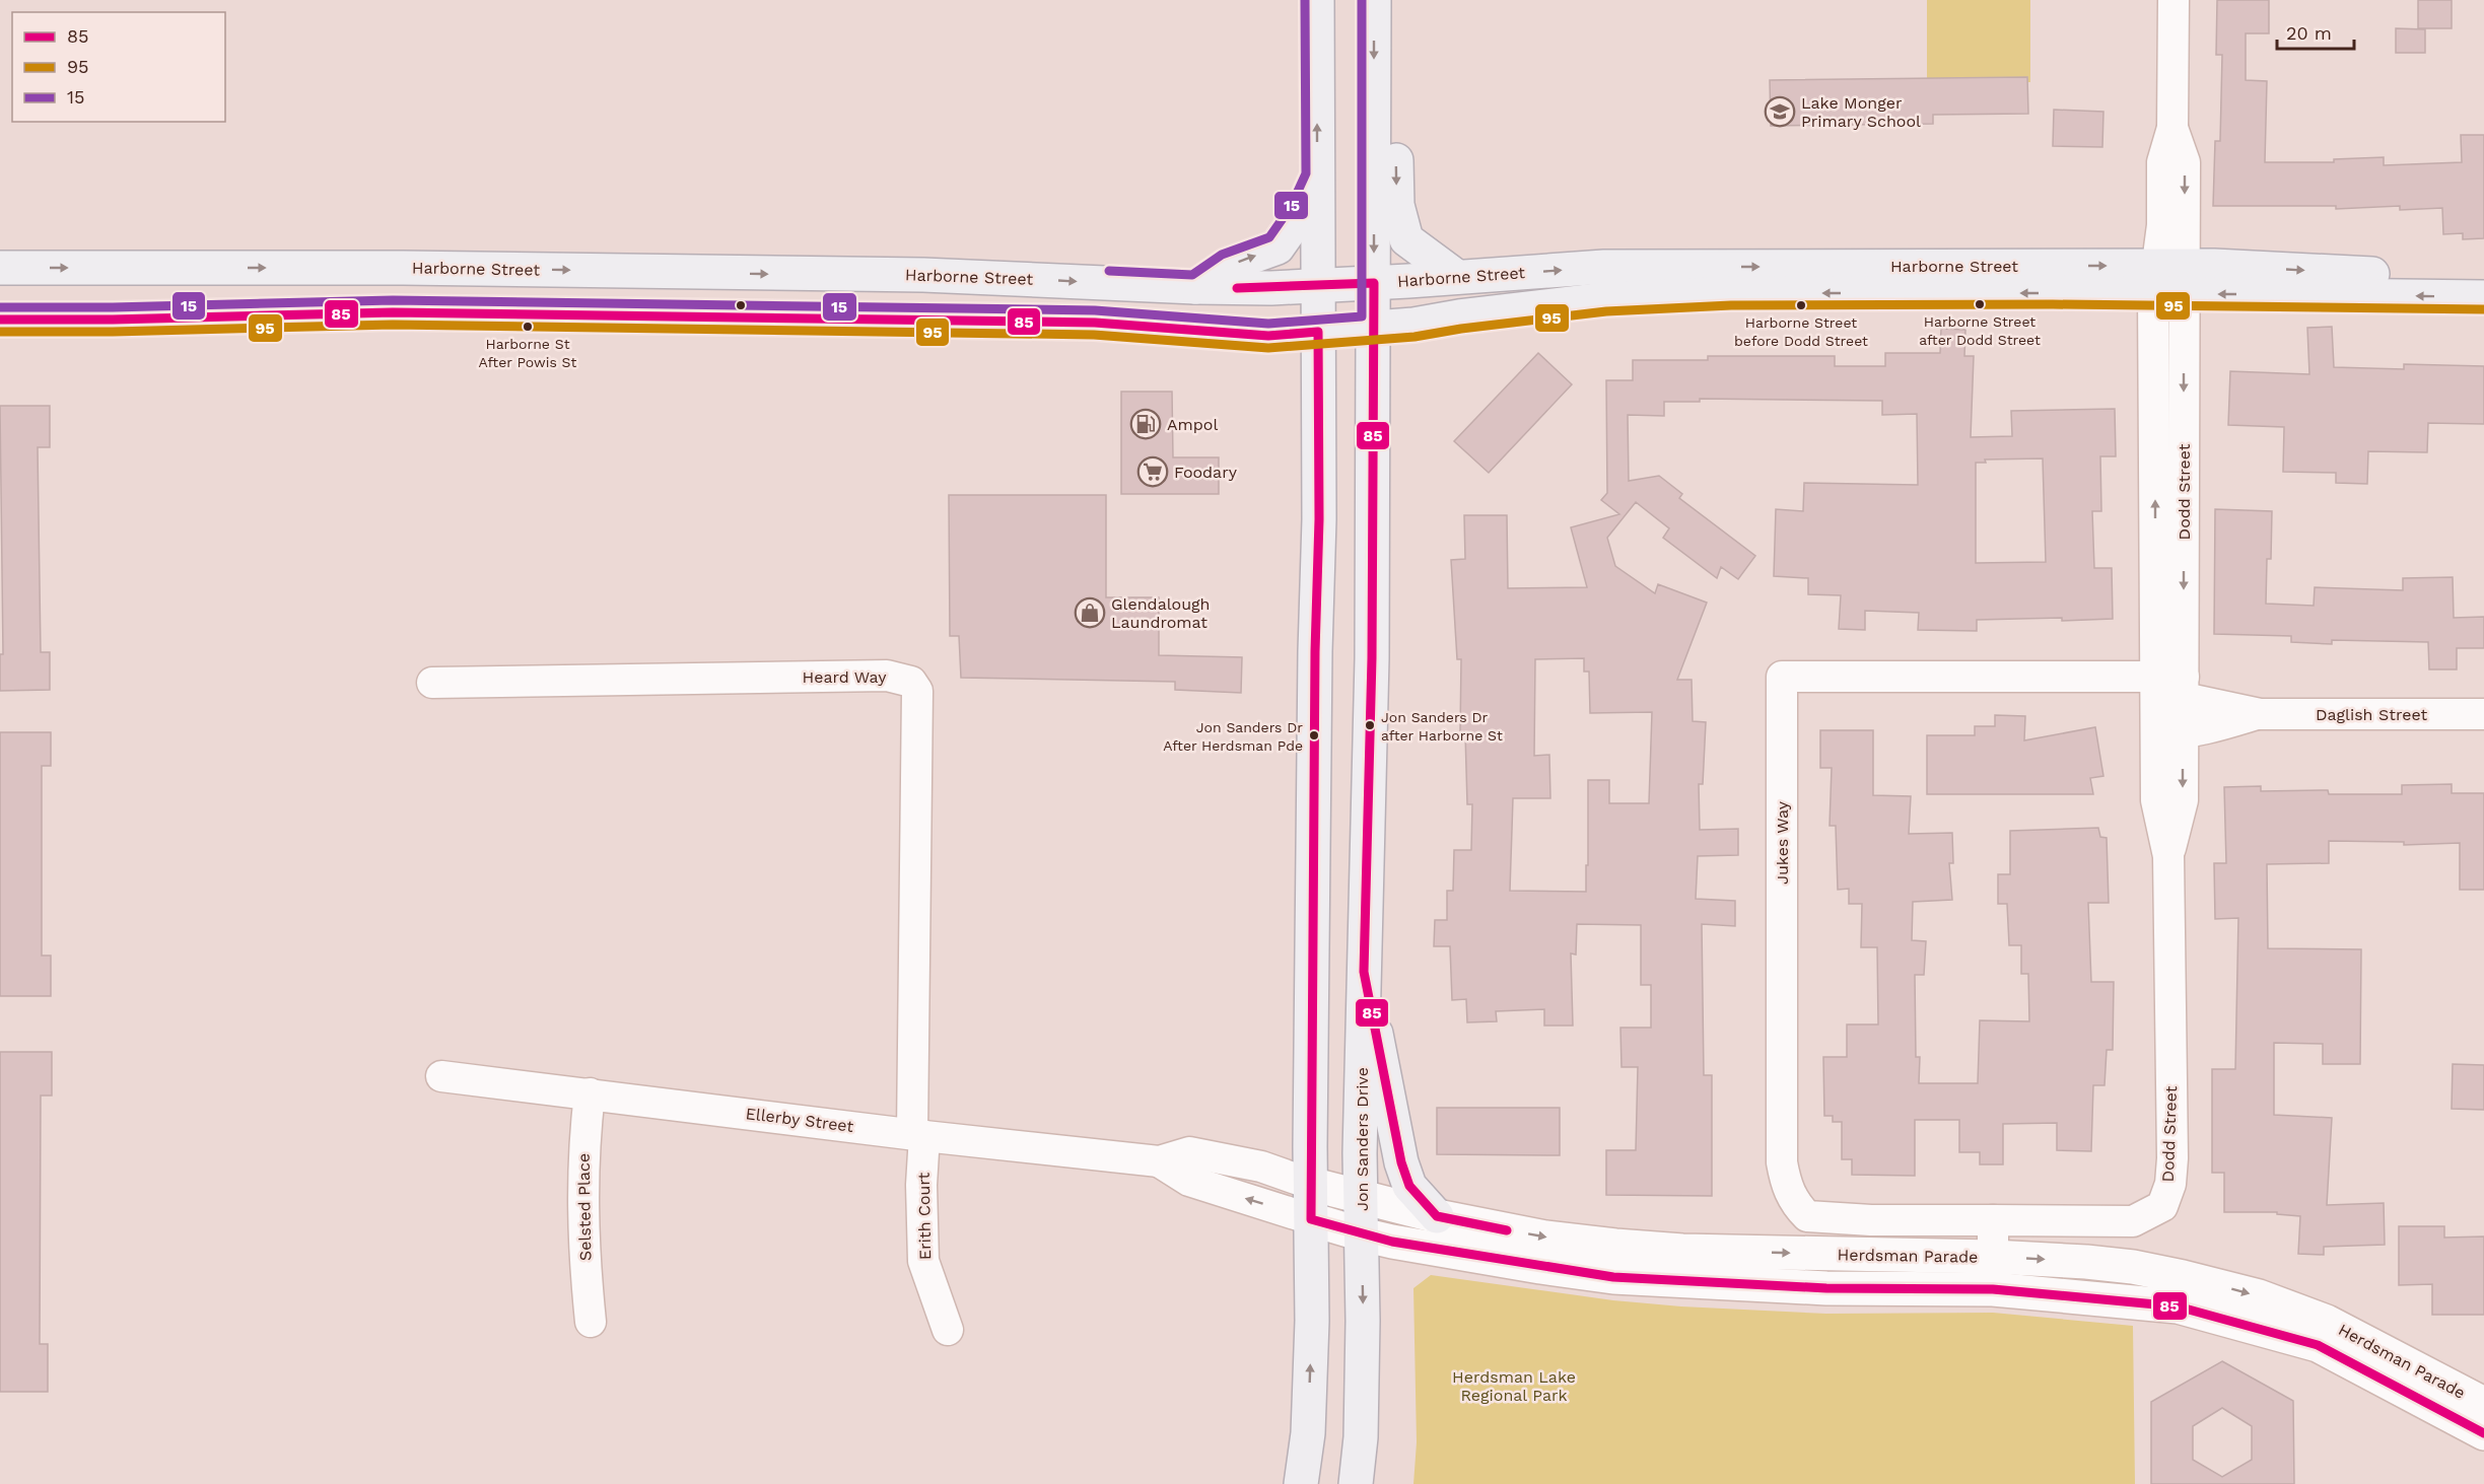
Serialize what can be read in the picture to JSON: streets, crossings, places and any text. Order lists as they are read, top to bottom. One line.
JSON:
{"streets":{"main road":["Harborne Street","Jon Sanders Drive","Herdsman Parade"],"street":["Dodd Street","Heard Way","Daglish Street","Jukes Way","Ellerby Street","Selsted Place","Erith Court"]},"crossings":[["Harborne Street","Dodd Street"],["Harborne Street","Jon Sanders Drive"],["Dodd Street","Daglish Street"],["Dodd Street","Jukes Way"],["Heard Way","Ellerby Street"],["Heard Way","Erith Court"],["Daglish Street","Jukes Way"],["Ellerby Street","Selsted Place"],["Ellerby Street","Erith Court"],["Ellerby Street","Herdsman Parade"],["Jon Sanders Drive","Herdsman Parade"]],"parks":["Herdsman Lake Regional Park"],"places":{"school or university":["Lake Monger Primary School"],"other":["Harborne Street after Dodd Street","Harborne Street before Dodd Street","Harborne St After Powis St","Jon Sanders Dr after Harborne St","Jon Sanders Dr After Herdsman Pde"],"fuel station":["Ampol"],"supermarket":["Foodary"],"shop":["Glendalough Laundromat"]},"lines":["transit line 15","transit line 85","transit line 95"],"legend":["85","95","15"],"scale_bar":"20 m"}
